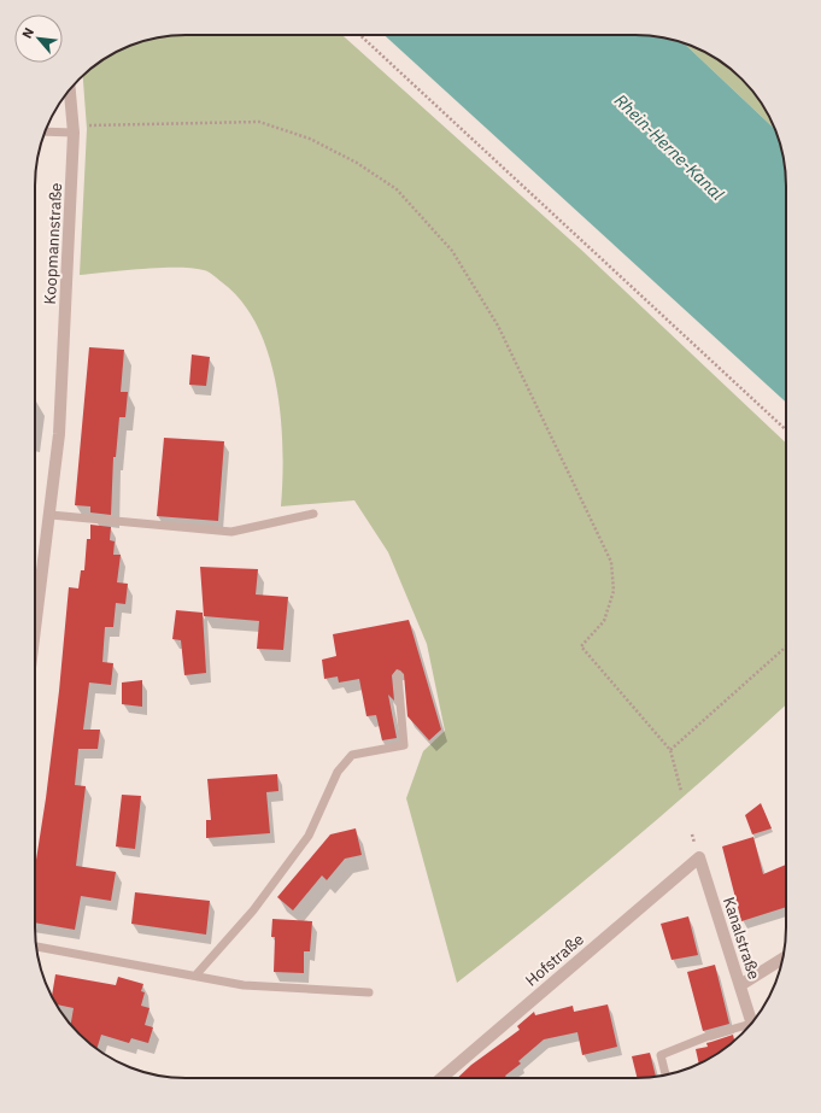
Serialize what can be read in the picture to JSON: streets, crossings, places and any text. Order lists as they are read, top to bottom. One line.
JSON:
{"streets":{"street":["Koopmannstraße","Kanalstraße","Hofstraße"]},"crossings":[["Kanalstraße","Hofstraße"]],"water":["Rhein-Herne-Kanal"],"north":"top left"}
